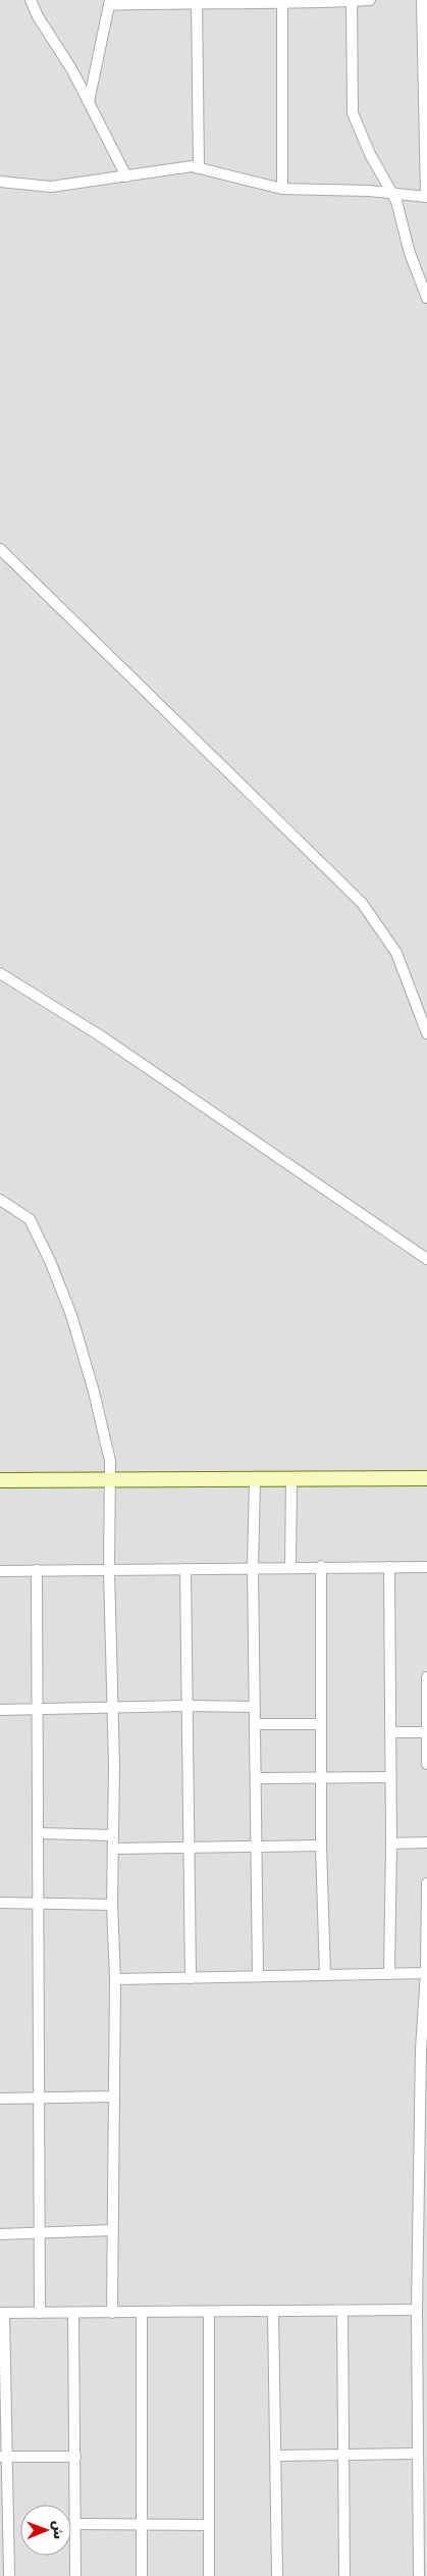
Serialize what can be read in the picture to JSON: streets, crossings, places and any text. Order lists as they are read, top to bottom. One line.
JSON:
{"north":"right"}
